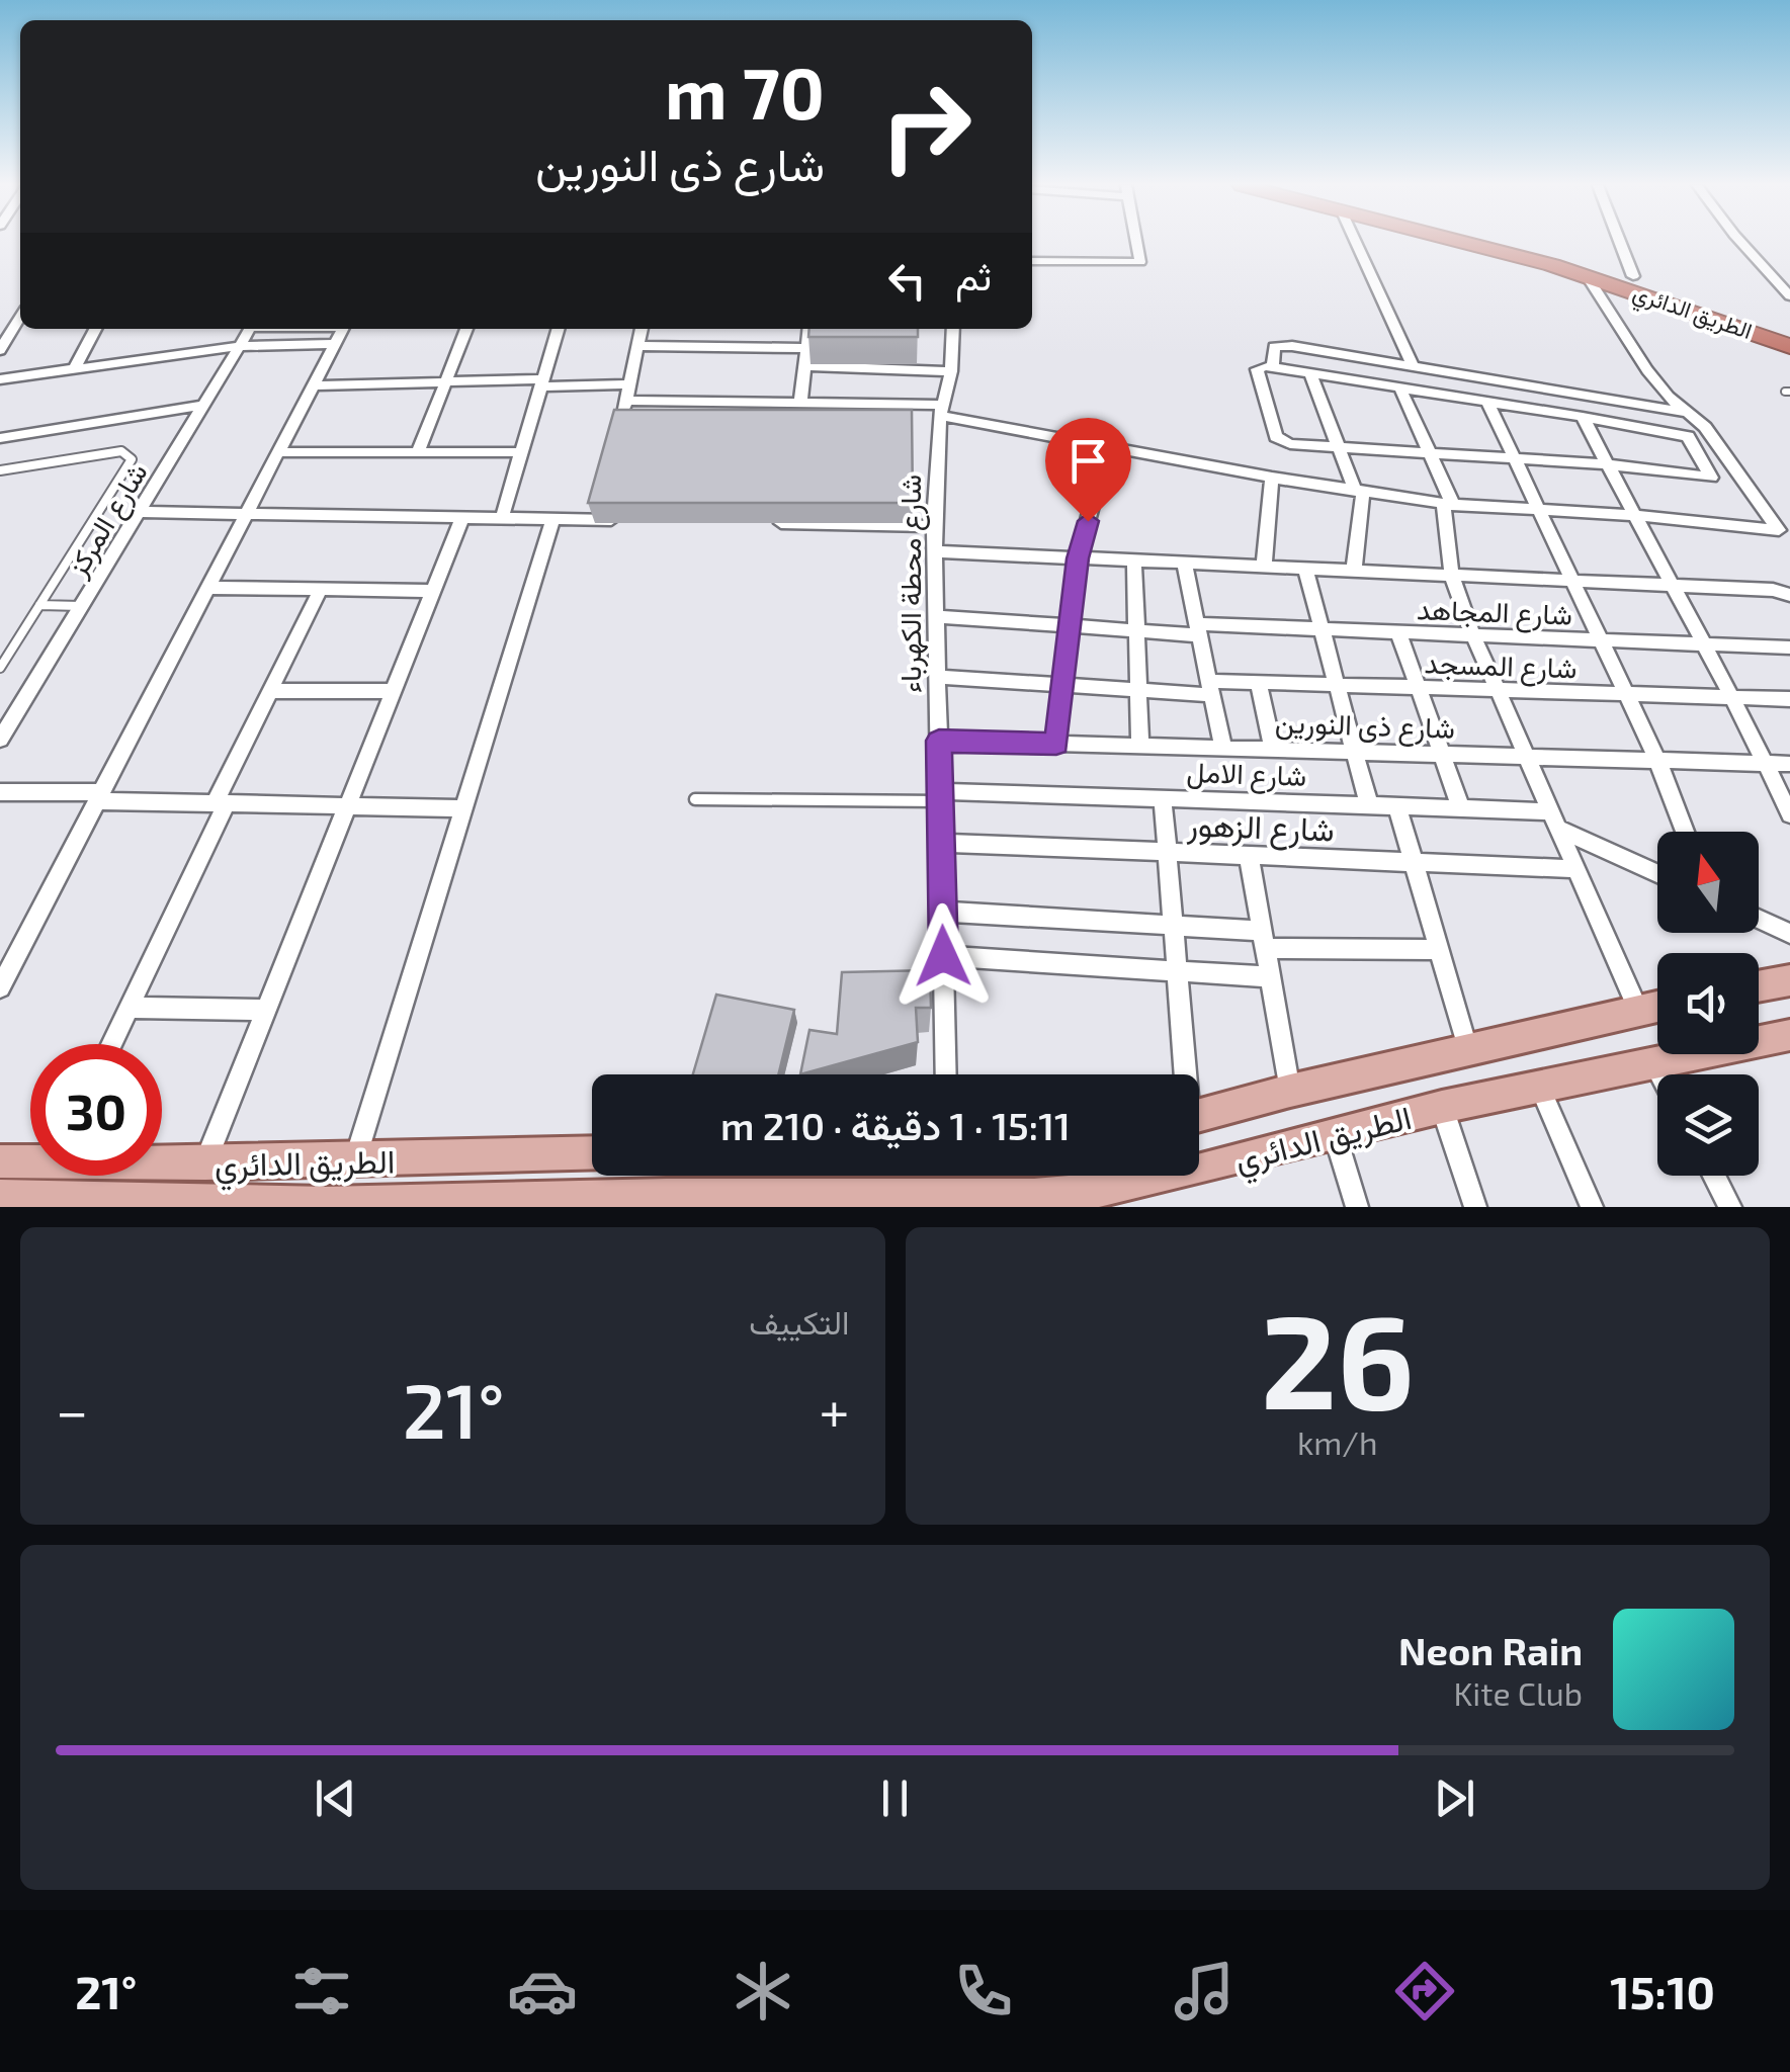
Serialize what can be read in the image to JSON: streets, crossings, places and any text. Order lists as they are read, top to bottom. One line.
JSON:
{"streets":{"highway":["الطريق الدائري"],"street":["شارع المركز","شارع محطة الكهرباء","شارع المجاهد","شارع المسجد","شارع ذى النورين","شارع الامل","شارع الزهور"]},"crossings":[["شارع محطة الكهرباء","شارع المجاهد"],["شارع محطة الكهرباء","شارع المسجد"],["شارع محطة الكهرباء","شارع ذى النورين"],["شارع محطة الكهرباء","شارع الامل"],["شارع محطة الكهرباء","شارع الزهور"]],"north":"top","page":{"turn":["70 m","شارع ذى النورين"],"then":"ثم","limit":"30","trip":"15:11 · 1 دقيقة · 210 m","tile":[["26","km/h"],"التكييف"],"heat":["−","21°","+"],"song":["Neon Rain","Kite Club"],"tabs":["15:10","21°"]}}
